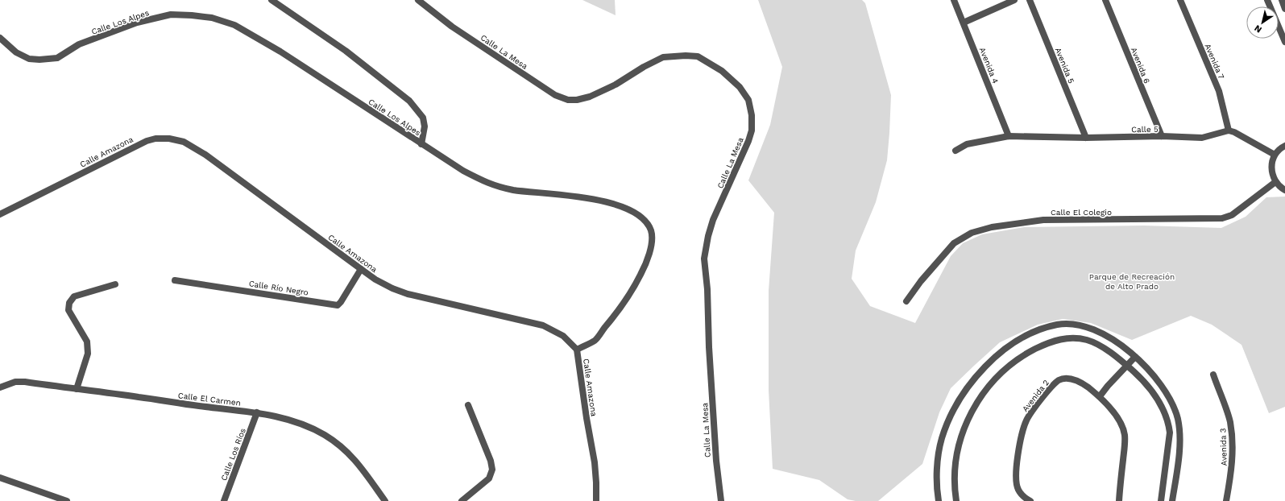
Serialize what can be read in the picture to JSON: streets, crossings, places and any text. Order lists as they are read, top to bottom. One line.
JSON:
{"streets":{"street":["Calle Los Alpes","Calle La Mesa","Avenida 7","Avenida 4","Avenida 5","Avenida 6","Calle 5","Calle Amazona","Calle El Colegio","Calle Río Negro","Avenida 2","Calle El Carmen","Avenida 3","Calle Los Ríos"]},"crossings":[["Calle Los Alpes","Calle Amazona"],["Avenida 7","Calle 5"],["Avenida 4","Calle 5"],["Avenida 5","Calle 5"],["Avenida 6","Calle 5"],["Calle Amazona","Calle Río Negro"],["Calle El Carmen","Calle Los Ríos"]],"parks":["Parque de Recreación de Alto Prado"],"north":"bottom left"}
